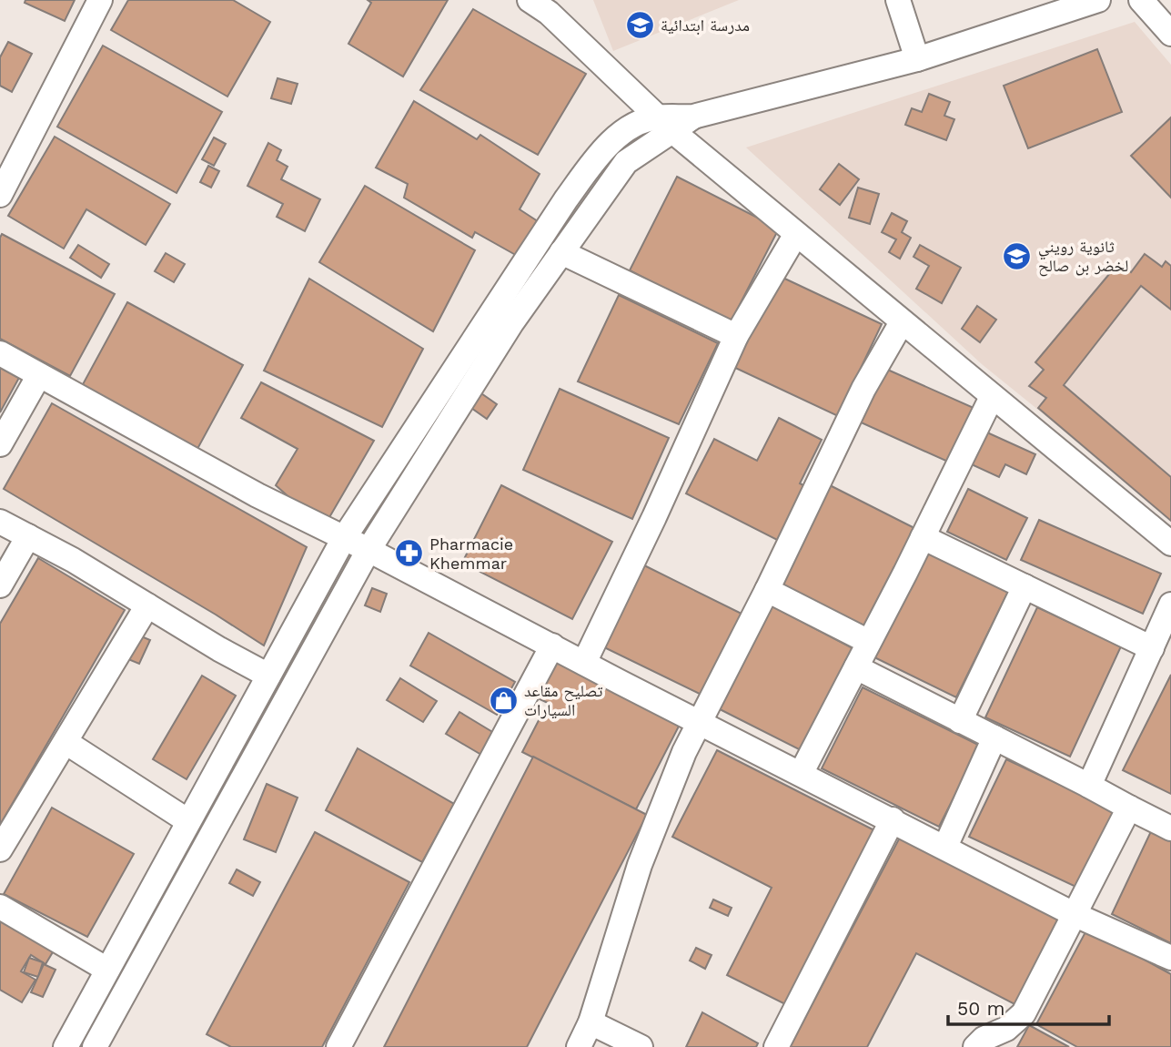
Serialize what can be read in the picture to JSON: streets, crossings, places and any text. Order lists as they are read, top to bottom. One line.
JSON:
{"places":{"school or university":["مدرسة ابتدائية","ثانوية رويني لخضر بن صالح"],"pharmacy":["Pharmacie Khemmar"],"shop":["تصليح مقاعد السيارات"]},"scale_bar":"50 m"}
